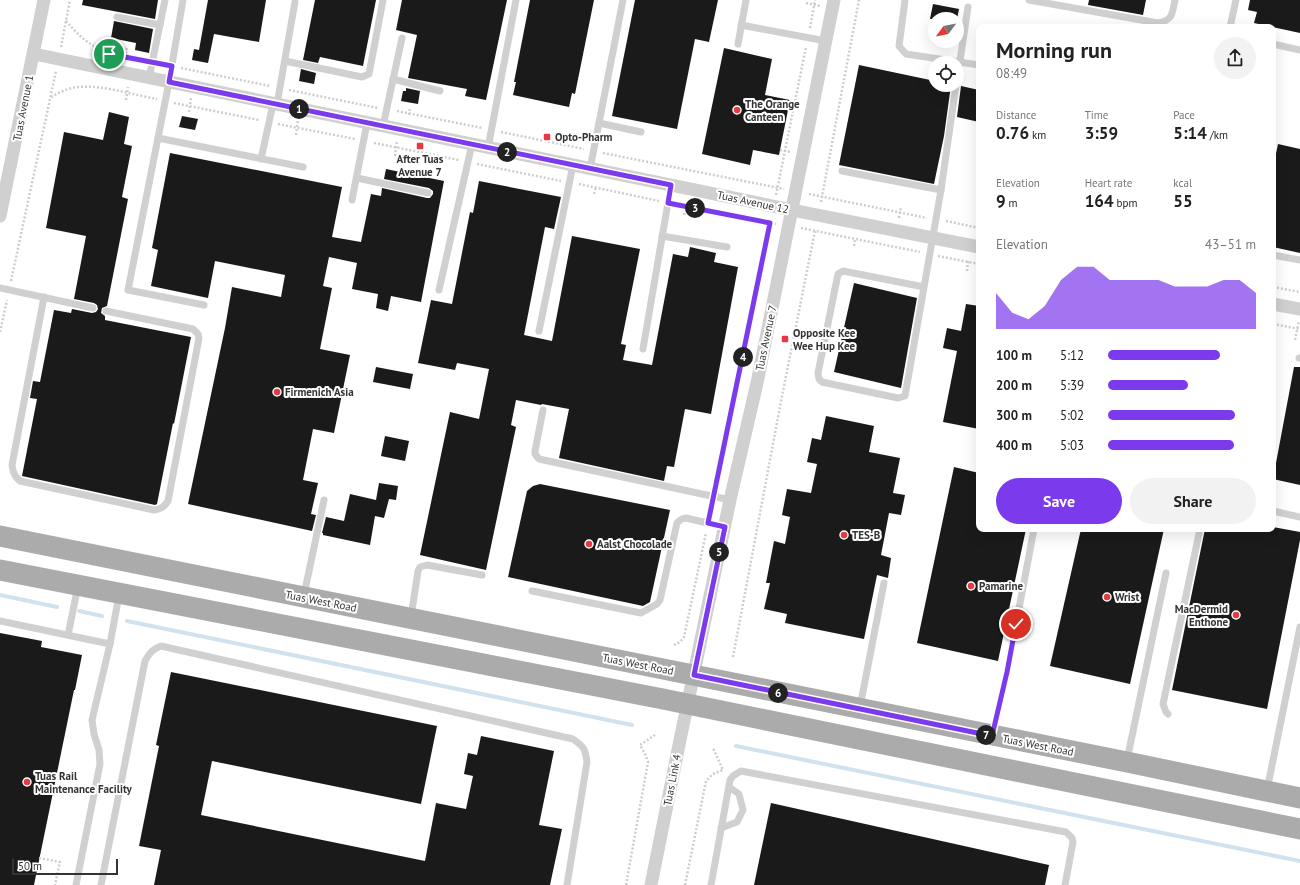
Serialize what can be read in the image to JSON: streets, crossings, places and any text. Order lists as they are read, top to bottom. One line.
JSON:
{"streets":{"main road":["Tuas West Road"],"street":["Tuas Avenue 1","Tuas Avenue 12","Tuas Avenue 7","Tuas Link 4"]},"crossings":[["Tuas Avenue 1","Tuas Avenue 12"],["Tuas Avenue 12","Tuas Avenue 7"],["Tuas Avenue 7","Tuas West Road"],["Tuas Avenue 7","Tuas Link 4"],["Tuas West Road","Tuas Link 4"]],"places":{"other":["The Orange Canteen","Firmenich Asia","TES-B","Aalst Chocolade","Pamarine","Wrist","MacDermid Enthone","Tuas Rail Maintenance Facility"],"transit":["Opto-Pharm","After Tuas Avenue 7","Opposite Kee Wee Hup Kee"]},"scale_bar":"50 m","north":"bottom left","page":{"heading":["Morning run","08:49"],"stats":[["Distance","0.76 km"],["Time","3:59"],["Pace","5:14 /km"],["Elevation","9 m"],["Heart rate","164 bpm"],["kcal","55"]],"pins":["1","2","3","4","5","6","7"],"chart":["Elevation","43–51 m"],"list":[{"name":"100 m","note":"5:12"},{"name":"200 m","note":"5:39"},{"name":"300 m","note":"5:02"},{"name":"400 m","note":"5:03"}],"buttons":["Save","Share"],"scale":"50 m"}}
